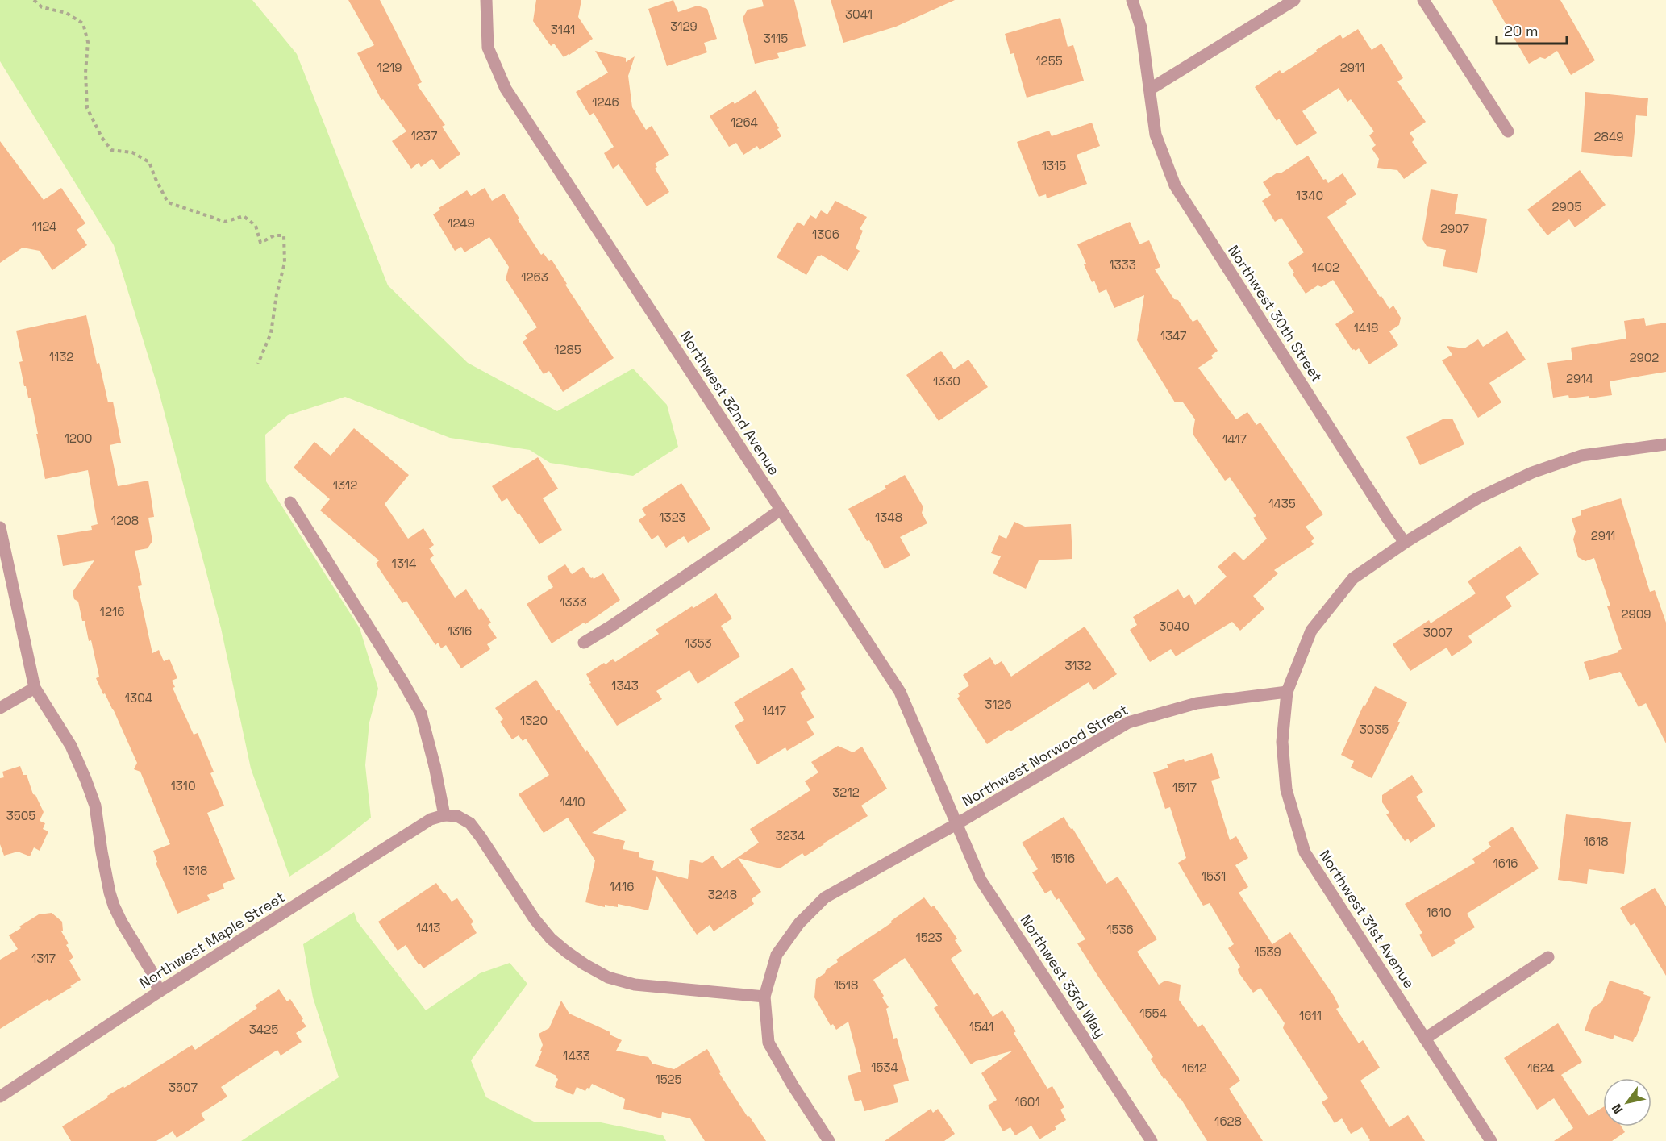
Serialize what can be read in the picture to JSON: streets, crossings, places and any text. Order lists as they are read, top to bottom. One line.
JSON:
{"streets":{"street":["Northwest 30th Street","Northwest 32nd Avenue","Northwest Norwood Street","Northwest 31st Avenue","Northwest Maple Street","Northwest 33rd Way"]},"crossings":[["Northwest 32nd Avenue","Northwest Norwood Street"],["Northwest 32nd Avenue","Northwest 33rd Way"],["Northwest Norwood Street","Northwest 31st Avenue"],["Northwest Norwood Street","Northwest 33rd Way"]],"house_numbers":["3041","3129","3141","3115","1255","1219","2911","1246","1264","1237","2849","1315","1340","2905","1249","1124","2907","1306","1333","1402","1263","1418","1347","1285","1132","2902","2914","1330","1200","1417","1312","1435","1323","1348","1208","2911","1314","1333","1216","2909","3040","1316","3007","1353","3132","1343","1304","3126","1417","1320","3035","1310","1517","3212","1410","3505","3234","1618","1516","1616","1318","1531","1416","3248","1610","1413","1536","1523","1539","1317","1518","1554","1611","1541","3425","1433","1534","1612","1624","1525","3507","1601","1628"],"scale_bar":"20 m","north":"bottom left"}
